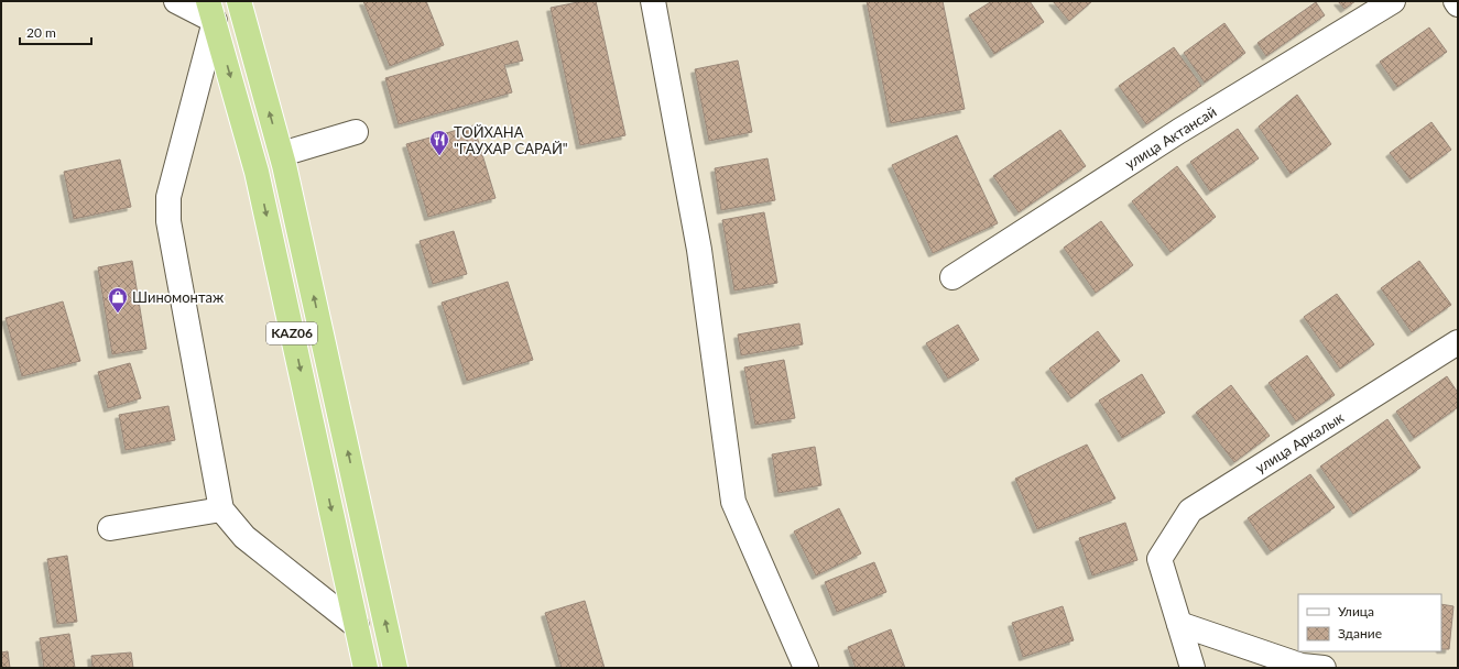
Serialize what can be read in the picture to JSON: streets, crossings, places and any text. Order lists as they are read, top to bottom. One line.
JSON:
{"streets":{"highway":["KАZ06"],"street":["улица Актансай","улица Аркалык"]},"places":{"restaurant":["ТОЙХАНА \"ГАУХАР САРАЙ\""],"shop":["Шиномонтаж"]},"legend":["Улица","Здание"],"scale_bar":"20 m"}
